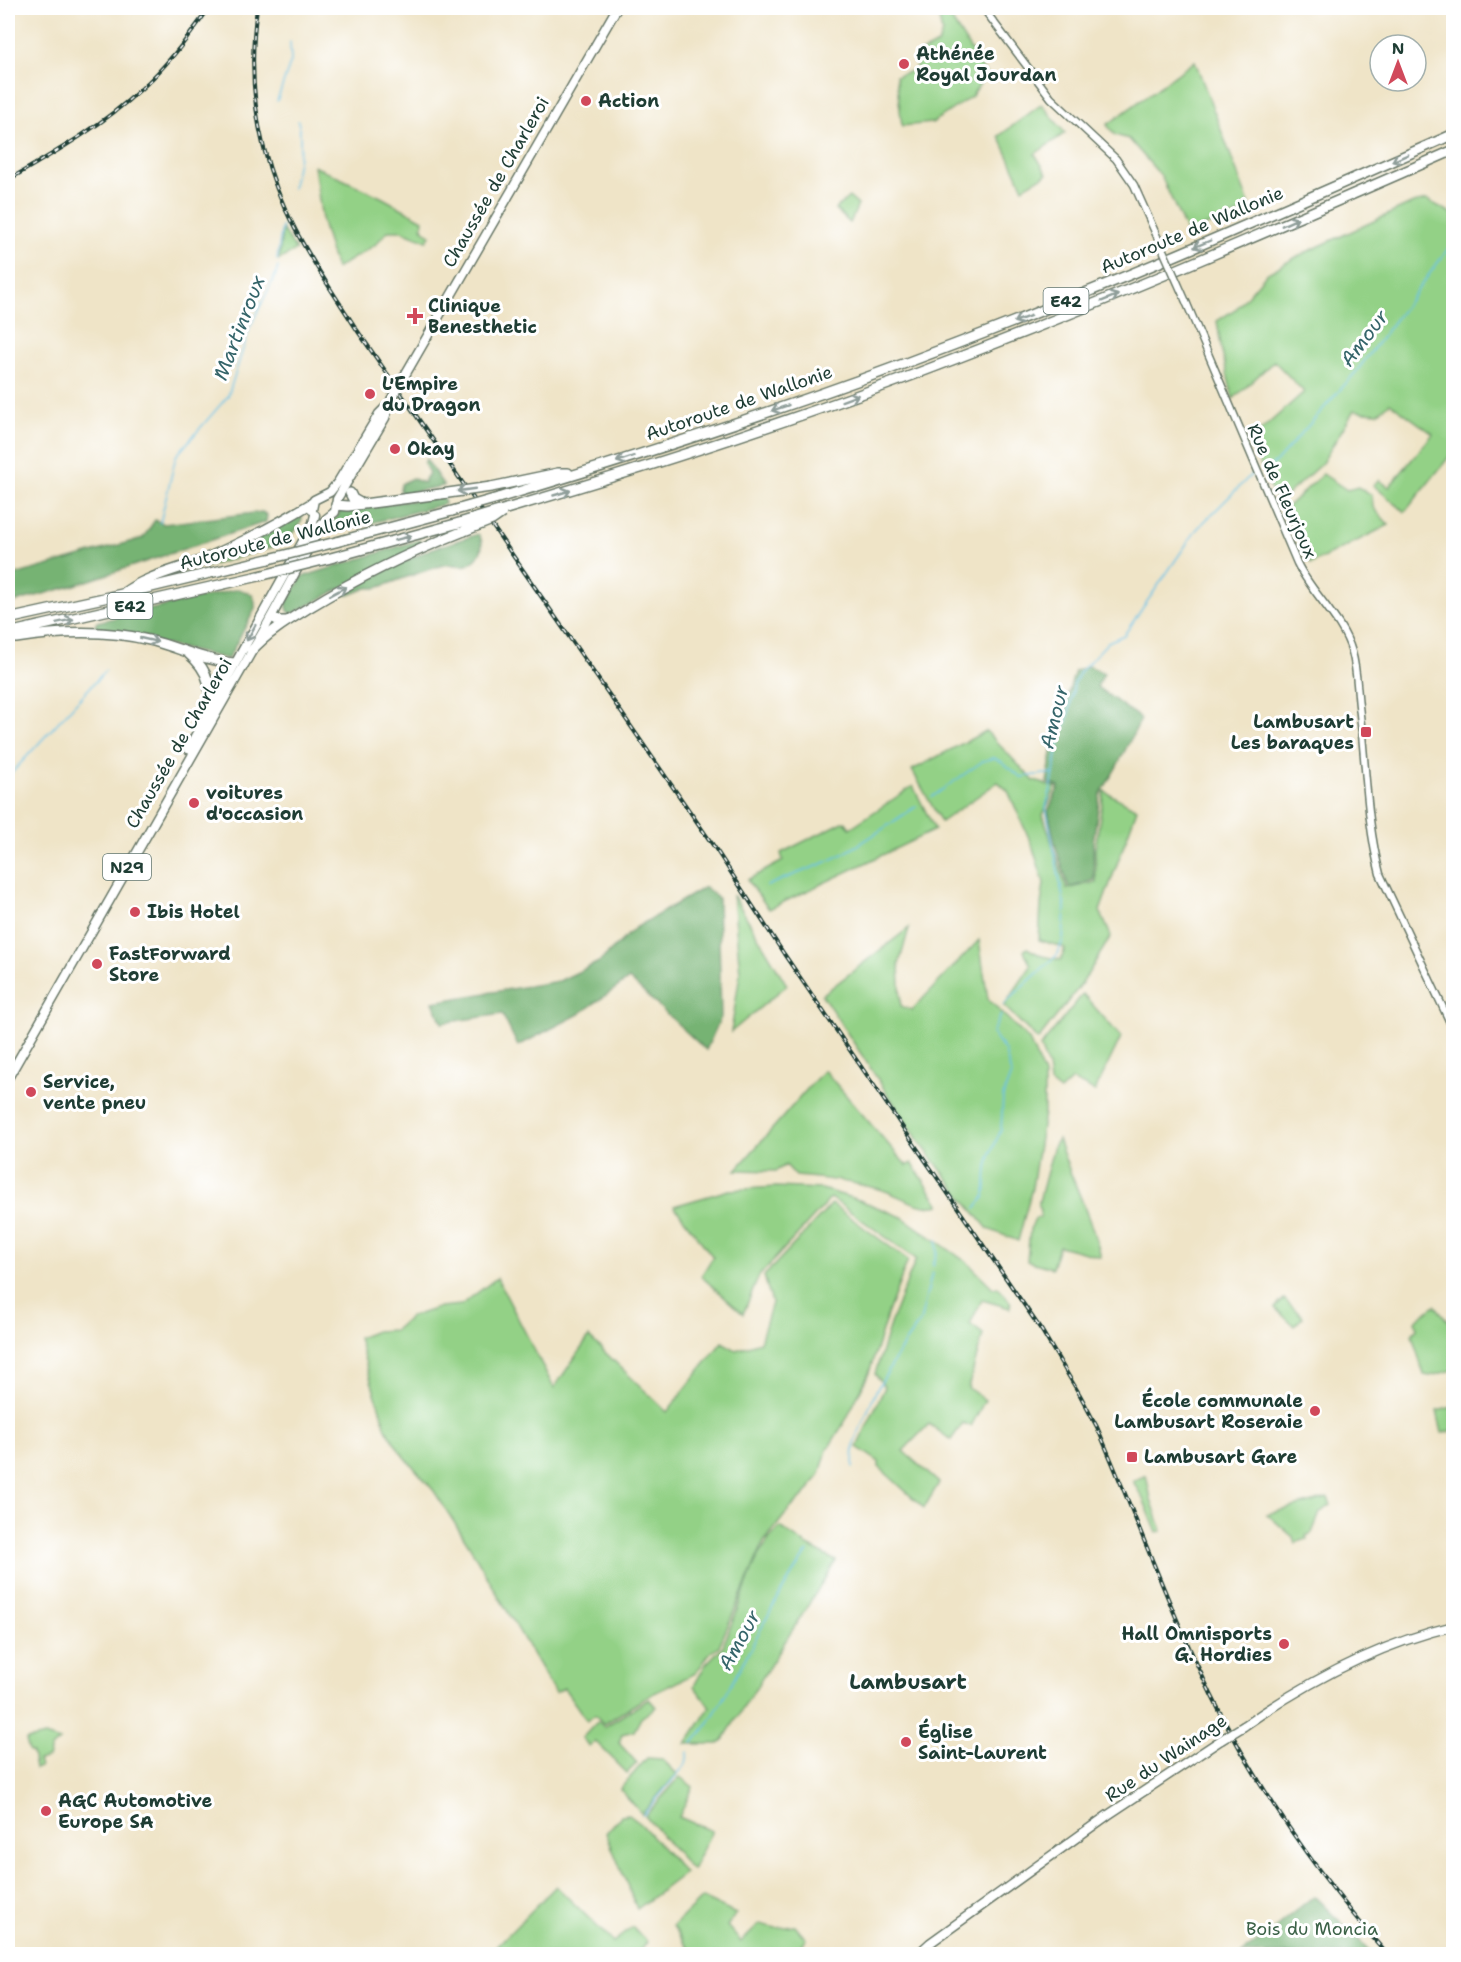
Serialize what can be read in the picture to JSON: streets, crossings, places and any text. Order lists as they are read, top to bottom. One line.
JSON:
{"streets":{"highway":["Autoroute de Wallonie","E42"],"main road":["Chaussée de Charleroi","N29","Rue du Wainage"],"street":["Rue de Fleurjoux"]},"crossings":[["Chaussée de Charleroi","N29"]],"districts":["Lambusart"],"water":["Martinroux","Amour"],"parks":["Bois du Moncia"],"places":{"other":["Athénée Royal Jourdan","Action","L'Empire du Dragon","Okay","voitures d'occasion","Ibis Hotel","FastForward Store","Service, vente pneu","École communale Lambusart Roseraie","Hall Omnisports G. Hordies","Église Saint-Laurent","AGC Automotive Europe SA"],"health":["Clinique Benesthetic"],"transit":["Lambusart Les baraques","Lambusart Gare"]},"north":"top"}
